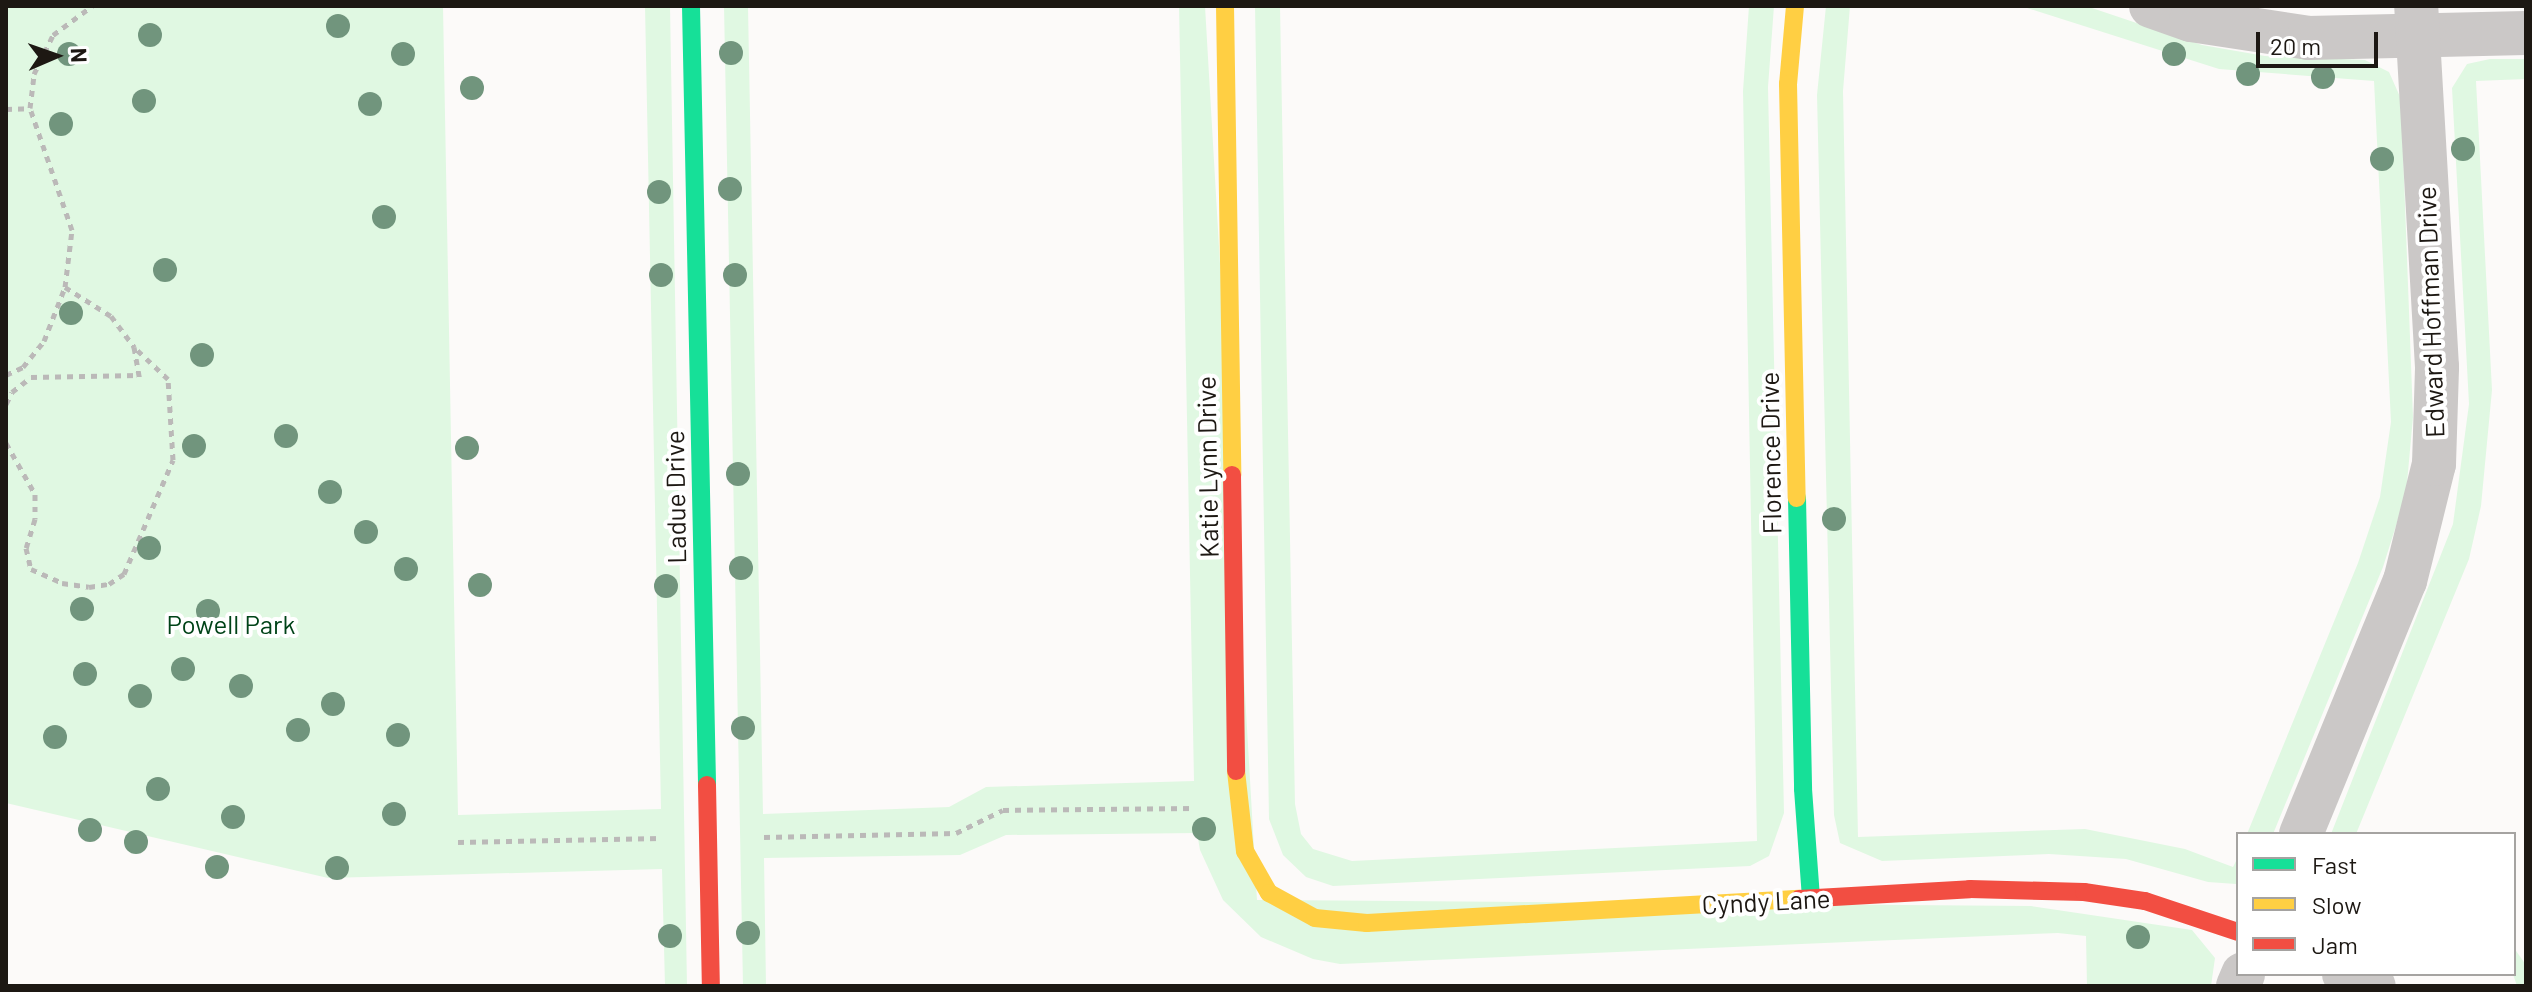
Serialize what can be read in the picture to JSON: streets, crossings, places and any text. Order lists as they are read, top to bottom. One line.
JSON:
{"streets":{"street":["Edward Hoffman Drive","Florence Drive","Katie Lynn Drive","Ladue Drive","Cyndy Lane"]},"crossings":[["Florence Drive","Cyndy Lane"],["Katie Lynn Drive","Cyndy Lane"]],"parks":["Powell Park"],"legend":["Fast","Slow","Jam"],"scale_bar":"20 m","north":"right"}
